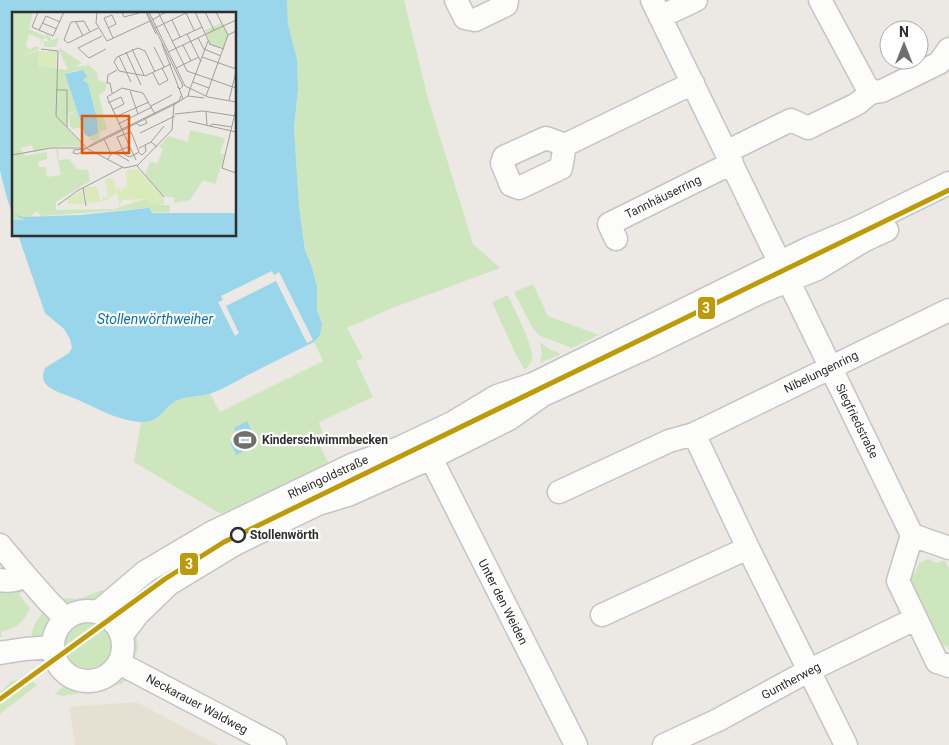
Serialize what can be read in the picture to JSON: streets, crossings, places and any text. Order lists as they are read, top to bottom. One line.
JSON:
{"streets":{"street":["Tannhäuserring","Nibelungenring","Siegfriedstraße","Rheingoldstraße","Unter den Weiden","Guntherweg","Neckarauer Waldweg"]},"crossings":[["Nibelungenring","Siegfriedstraße"],["Siegfriedstraße","Rheingoldstraße"],["Rheingoldstraße","Unter den Weiden"],["Rheingoldstraße","Neckarauer Waldweg"]],"water":["Stollenwörthweiher"],"places":{"sports":["Kinderschwimmbecken"],"other":["Stollenwörth"]},"lines":["transit line 3"],"north":"top"}
